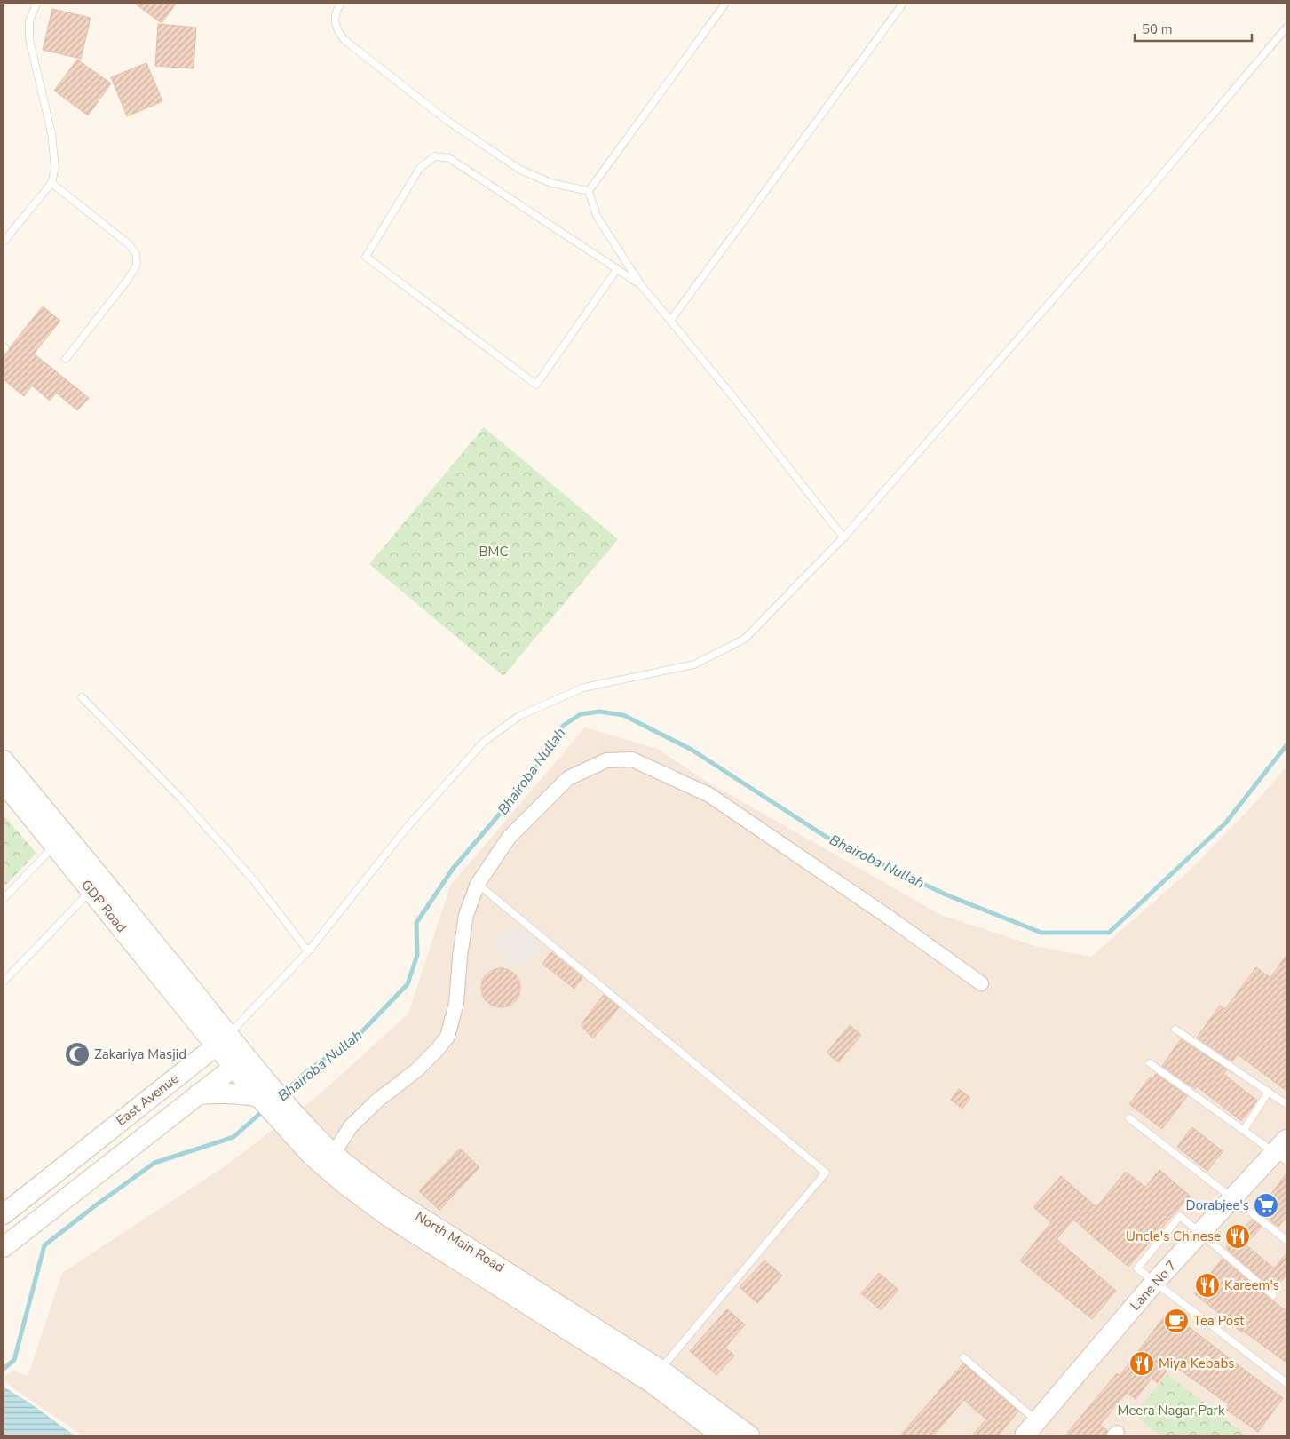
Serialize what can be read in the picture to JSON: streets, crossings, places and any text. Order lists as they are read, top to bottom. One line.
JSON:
{"streets":{"main road":["GDP Road","East Avenue","North Main Road","Lane No 7"]},"crossings":[["GDP Road","East Avenue"],["GDP Road","North Main Road"],["East Avenue","North Main Road"]],"water":["Bhairoba Nullah"],"parks":["BMC","Meera Nagar Park"],"places":{"mosque":["Zakariya Masjid"],"supermarket":["Dorabjee's"],"restaurant":["Uncle's Chinese","Kareem's","Miya Kebabs"],"cafe":["Tea Post"]},"scale_bar":"50 m"}
